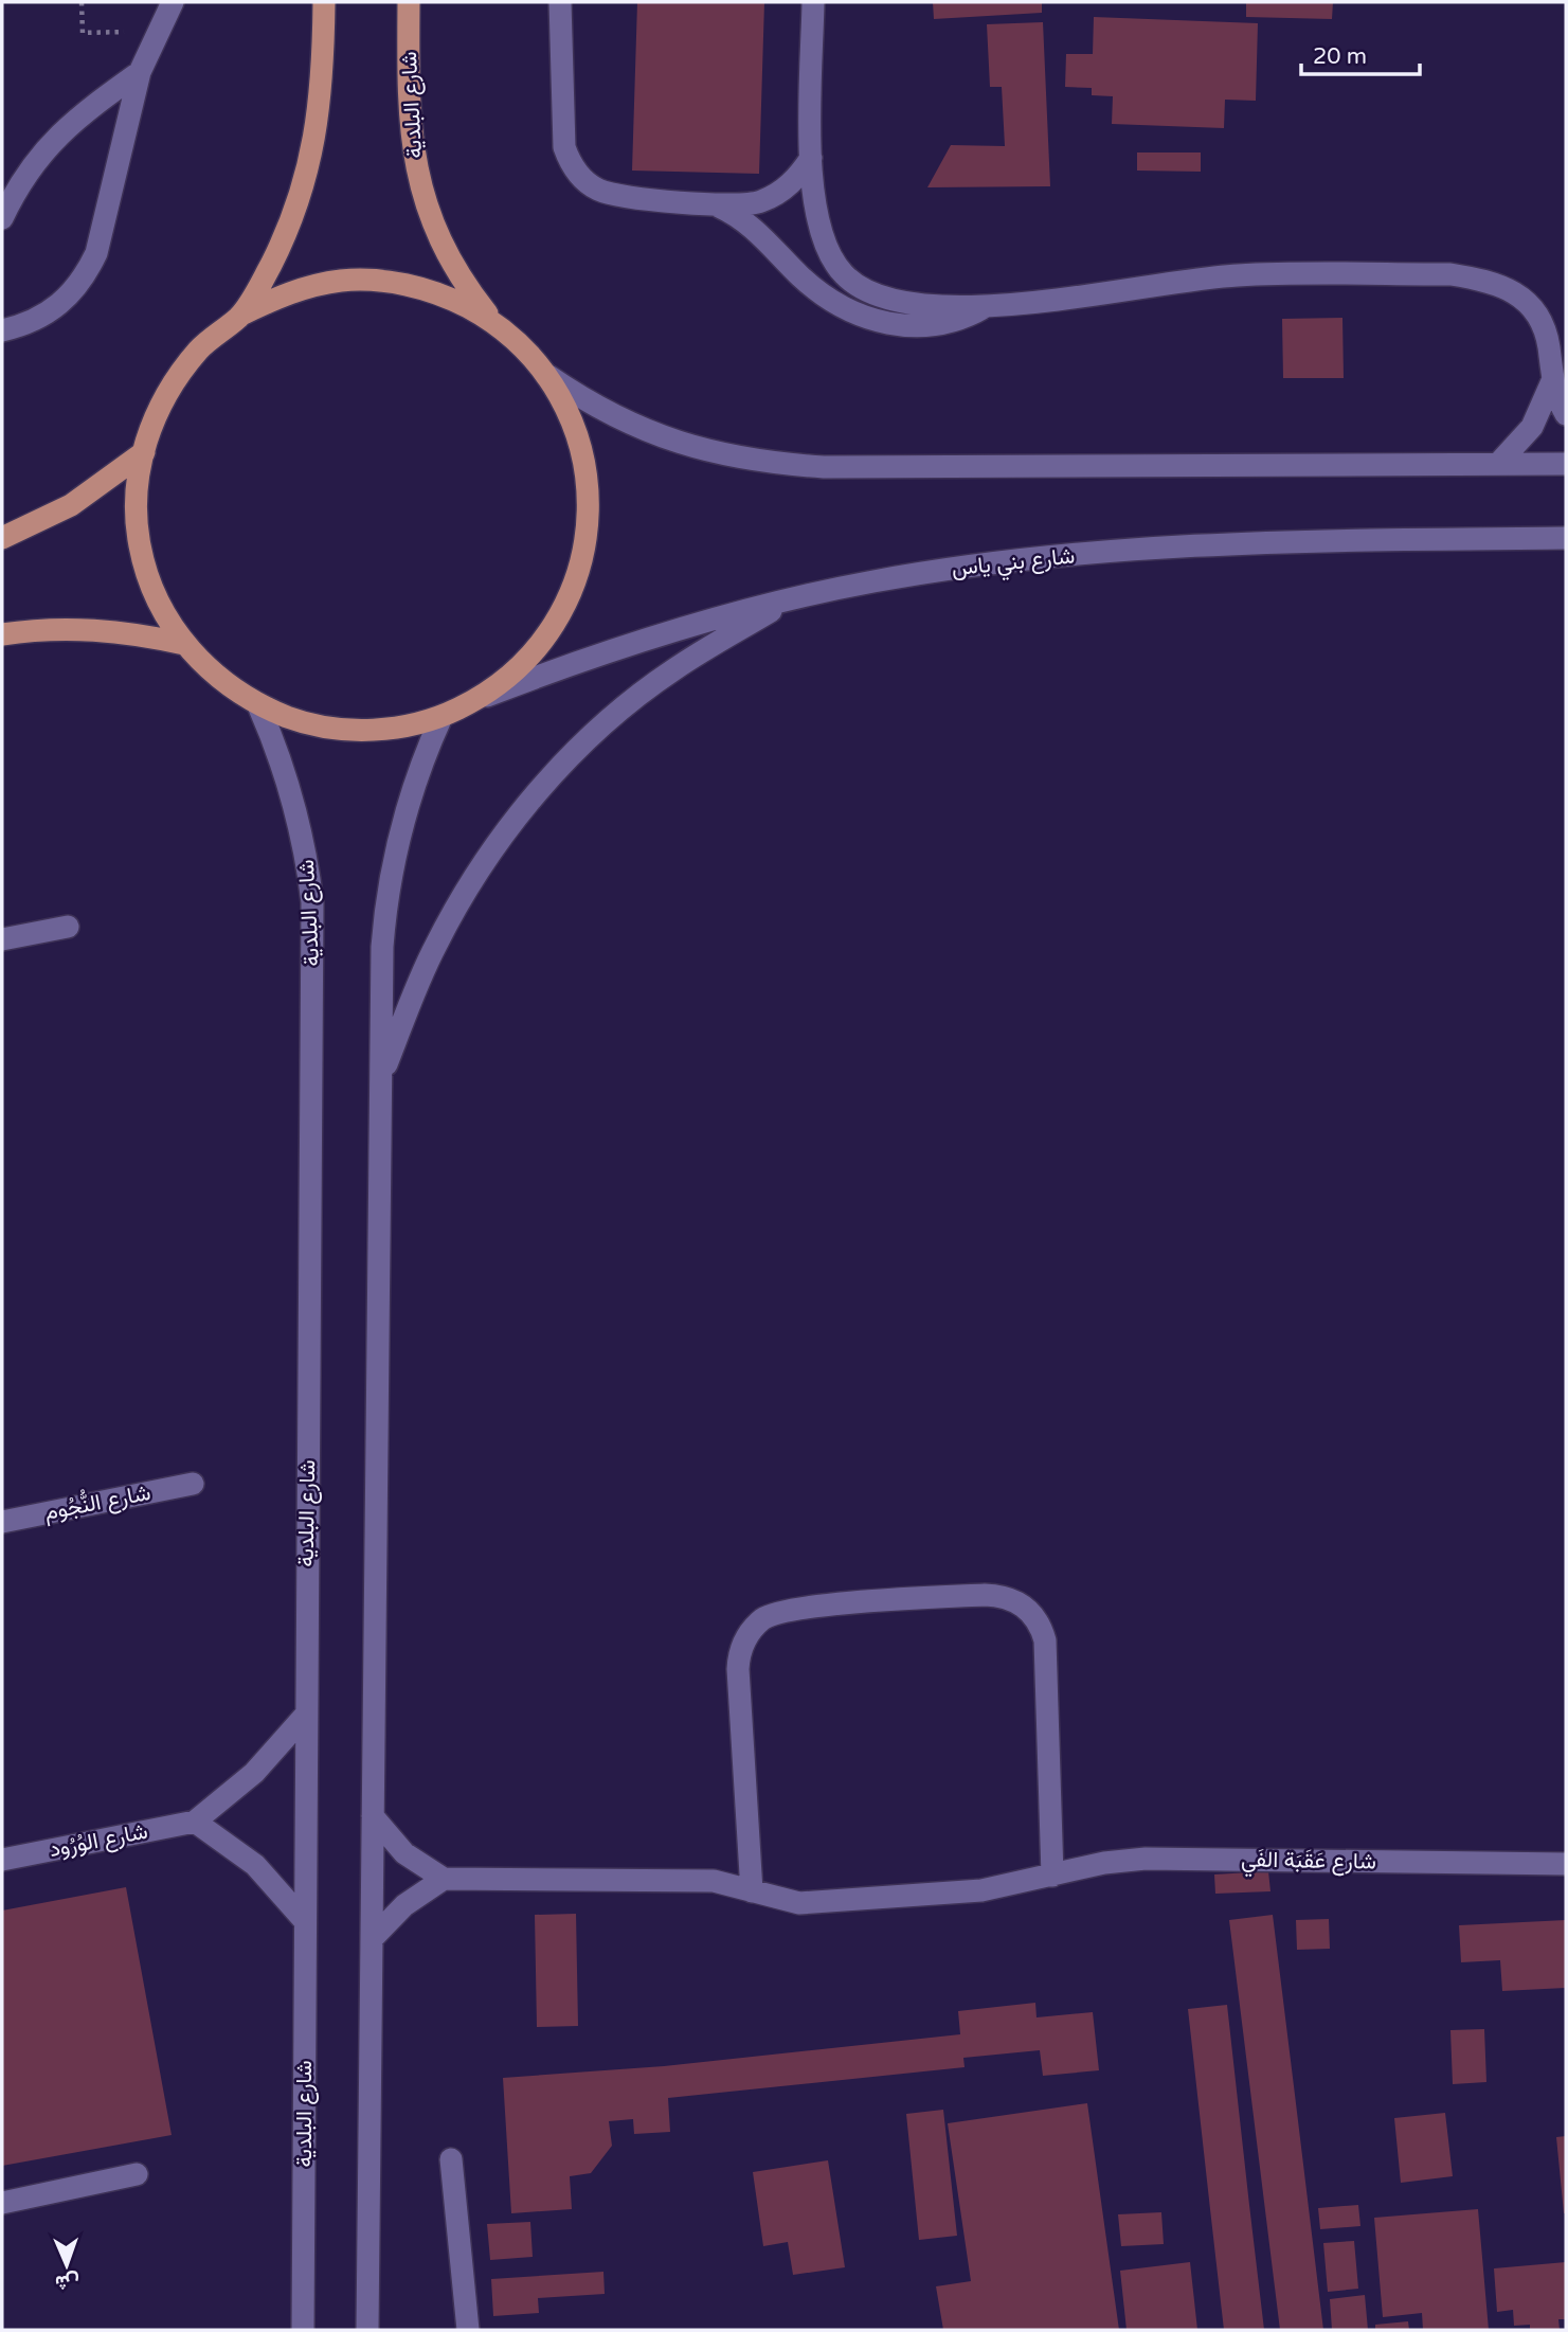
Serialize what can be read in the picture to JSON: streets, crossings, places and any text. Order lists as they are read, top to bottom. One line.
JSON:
{"streets":{"main road":["شارع البلدية"],"street":["شارع بني ياس","شارع النُّجُوم","شارع الوُرُود","شارع عَقَبَة الفَي"]},"crossings":[["شارع البلدية","شارع الوُرُود"]],"scale_bar":"20 m","north":"bottom"}
